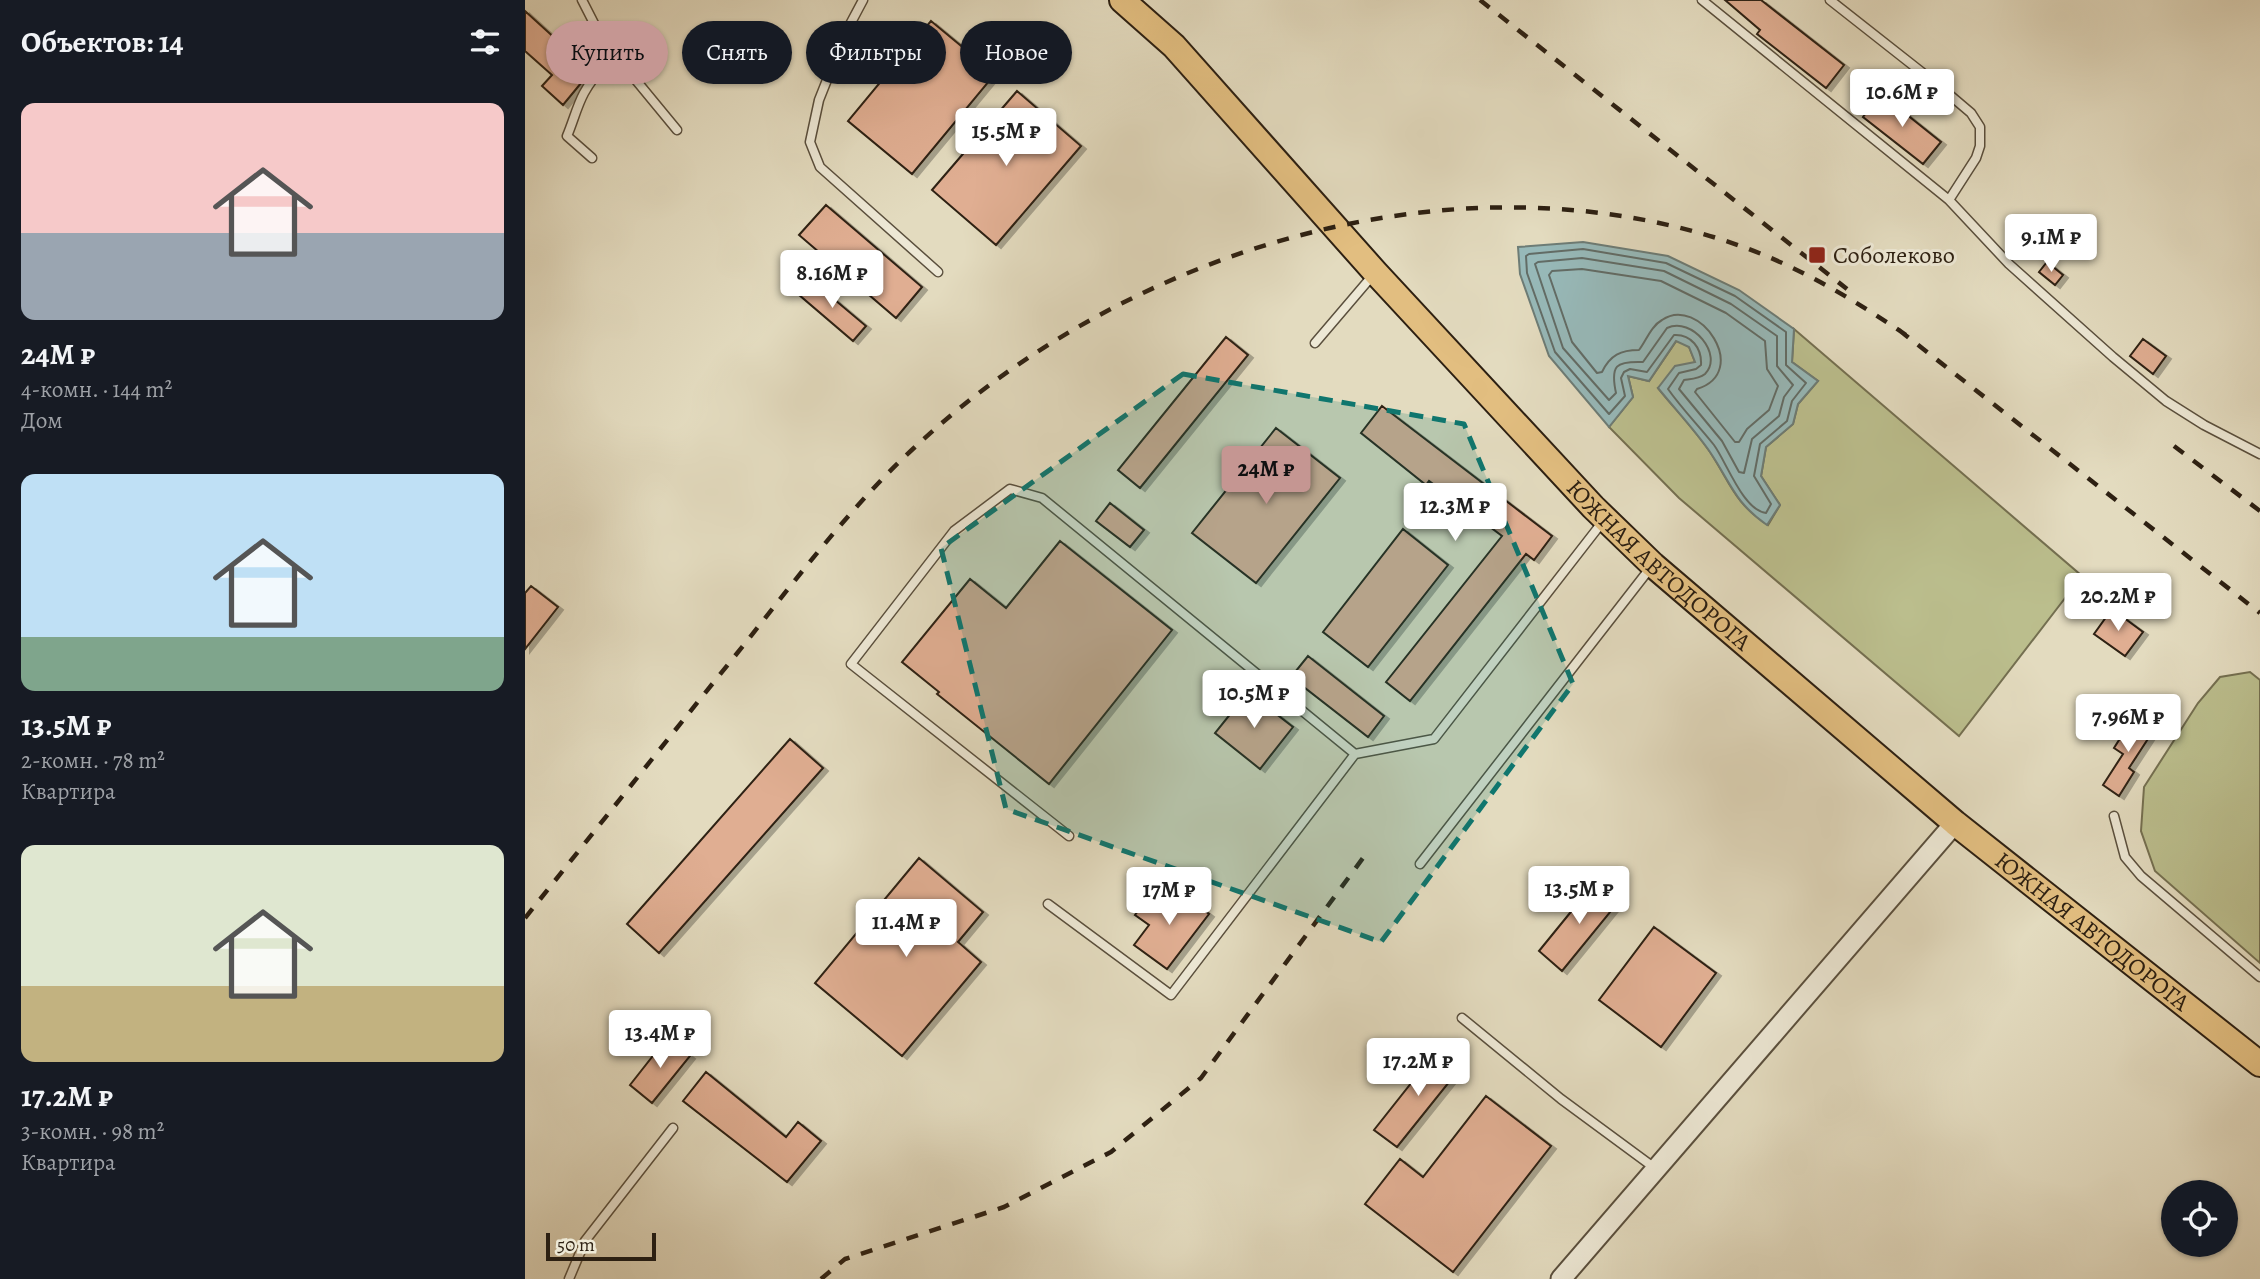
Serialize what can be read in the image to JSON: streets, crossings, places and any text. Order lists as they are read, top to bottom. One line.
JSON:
{"streets":{"main road":["ЮЖНАЯ АВТОДОРОГА"]},"places":{"transit":["Соболеково"]},"scale_bar":"50 m","page":{"heading":"Объектов: 14","chip":["Купить","Снять","Фильтры","Новое"],"price":["10.6M ₽","15.5M ₽","9.1M ₽","8.16M ₽","24M ₽","12.3M ₽","20.2M ₽","10.5M ₽","7.96M ₽","13.5M ₽","17M ₽","11.4M ₽","13.4M ₽","17.2M ₽"],"list":[{"name":"24M ₽","note":"4-комн. · 144 m² · Дом"},{"name":"13.5M ₽","note":"2-комн. · 78 m² · Квартира"},{"name":"17.2M ₽","note":"3-комн. · 98 m² · Квартира"}],"scale":"50 m"}}
